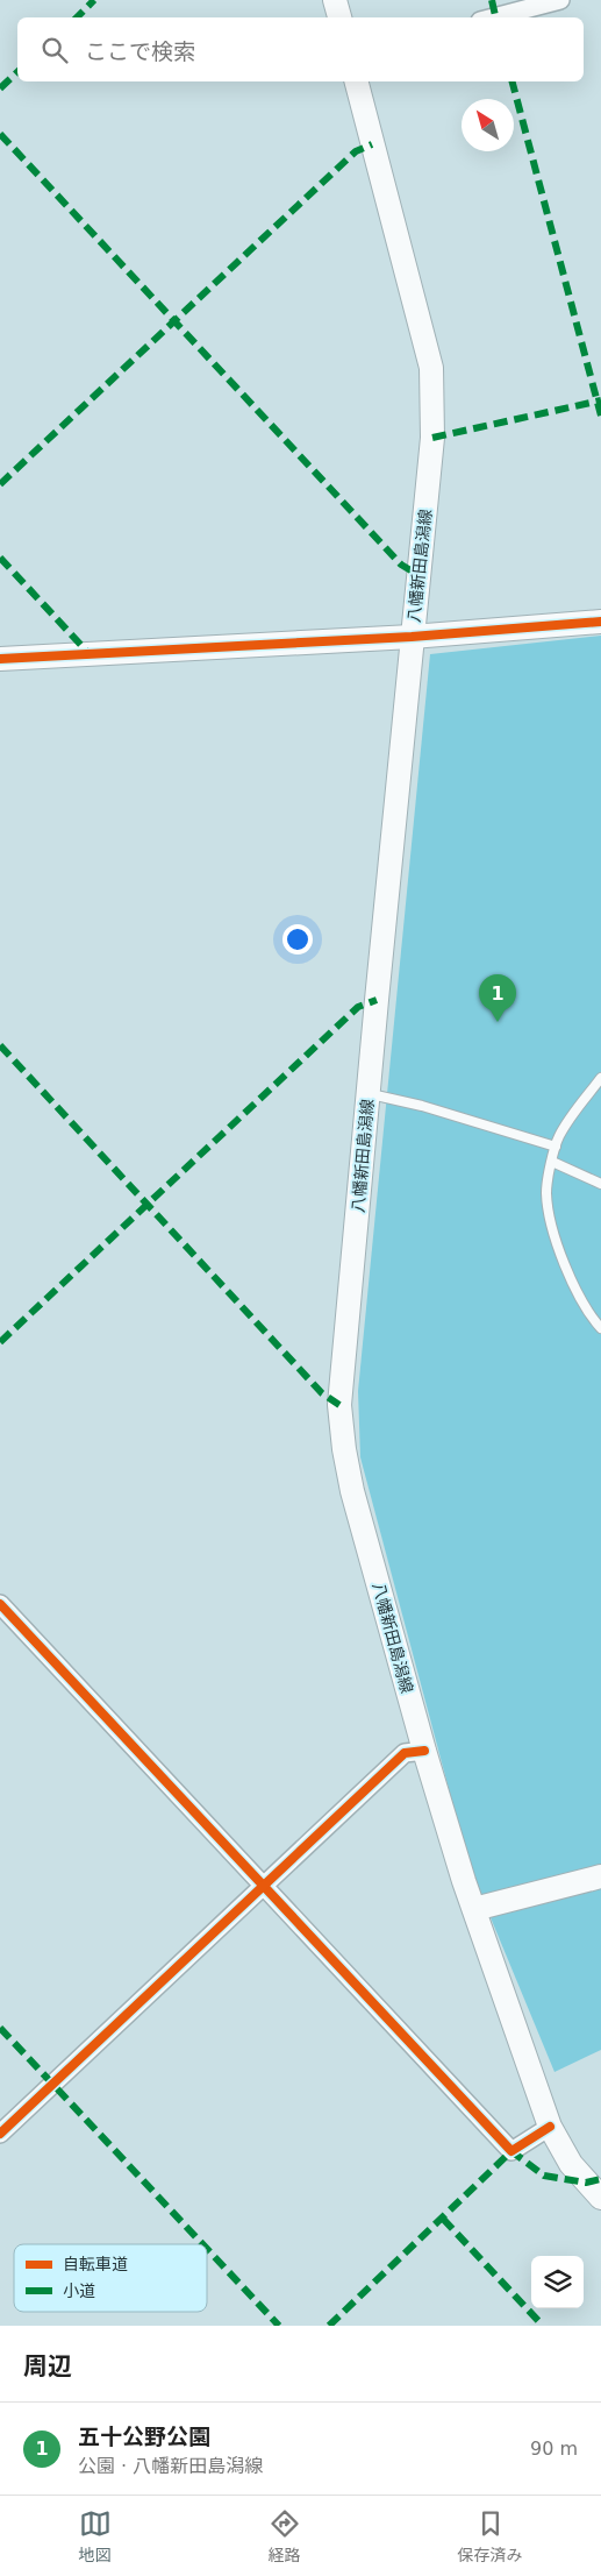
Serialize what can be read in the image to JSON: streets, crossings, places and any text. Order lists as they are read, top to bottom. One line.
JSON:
{"streets":{"main road":["八幡新田島潟線"]},"legend":["自転車道","小道"],"north":"top left","page":{"search":"ここで検索","pins":"1","heading":"周辺","list":[{"mark":"1","name":"五十公野公園","note":"公園 · 八幡新田島潟線","value":"90 m"}],"nav":["地図","経路","保存済み"]}}
